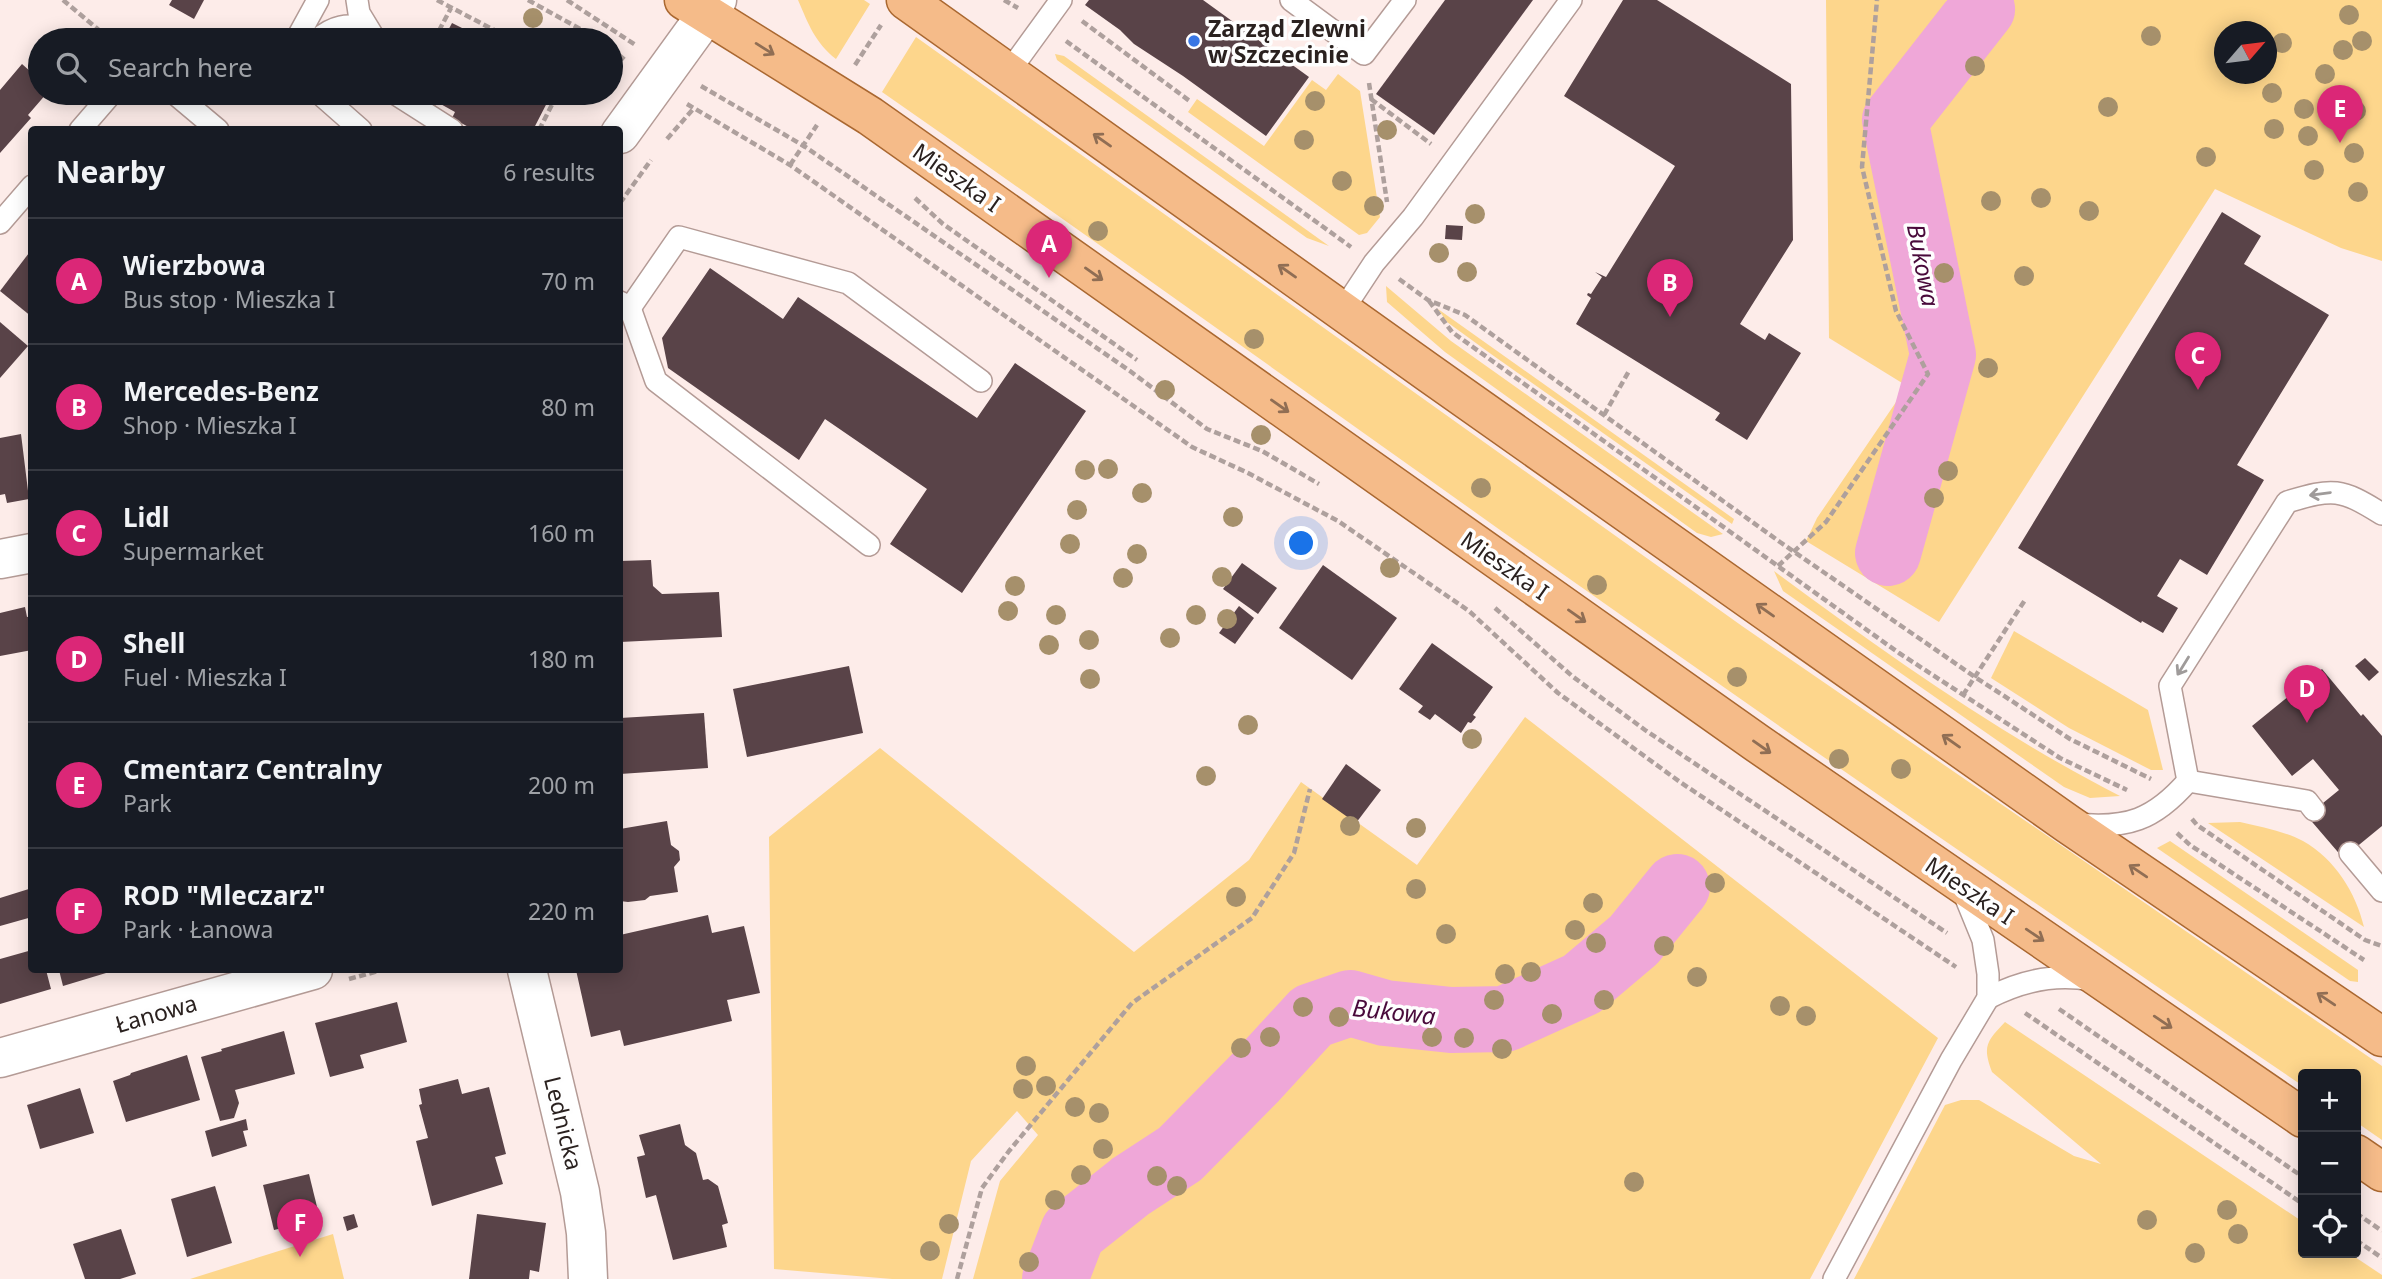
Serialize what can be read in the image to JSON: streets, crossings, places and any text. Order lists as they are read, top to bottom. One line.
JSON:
{"streets":{"main road":["Mieszka I"],"street":["Łanowa","Lednicka"]},"water":["Bukowa"],"places":["Zarząd Zlewni w Szczecinie"],"north":"top right","page":{"search":"Search here","pins":["E","A","B","C","D","F"],"heading":["Nearby","6 results"],"list":[{"mark":"A","name":"Wierzbowa","note":"Bus stop · Mieszka I","value":"70 m"},{"mark":"B","name":"Mercedes-Benz","note":"Shop · Mieszka I","value":"80 m"},{"mark":"C","name":"Lidl","note":"Supermarket","value":"160 m"},{"mark":"D","name":"Shell","note":"Fuel · Mieszka I","value":"180 m"},{"mark":"E","name":"Cmentarz Centralny","note":"Park","value":"200 m"},{"mark":"F","name":"ROD \"Mleczarz\"","note":"Park · Łanowa","value":"220 m"}],"map_buttons":["+","−"]}}
